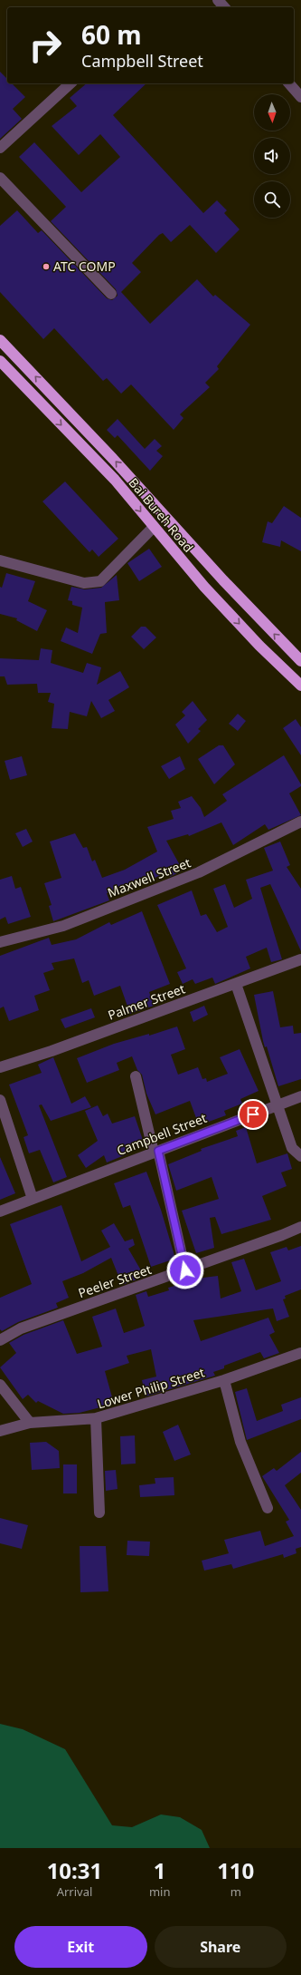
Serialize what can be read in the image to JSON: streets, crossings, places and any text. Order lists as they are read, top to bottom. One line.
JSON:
{"streets":{"highway":["Bai Bureh Road"],"street":["Maxwell Street","Palmer Street","Campbell Street","Peeler Street","Lower Philip Street"]},"places":["ATC COMP"],"north":"bottom","page":{"turn":["60 m","Campbell Street"],"eta":["10:31","Arrival","1","min","110","m"],"buttons":["Exit","Share"]}}
